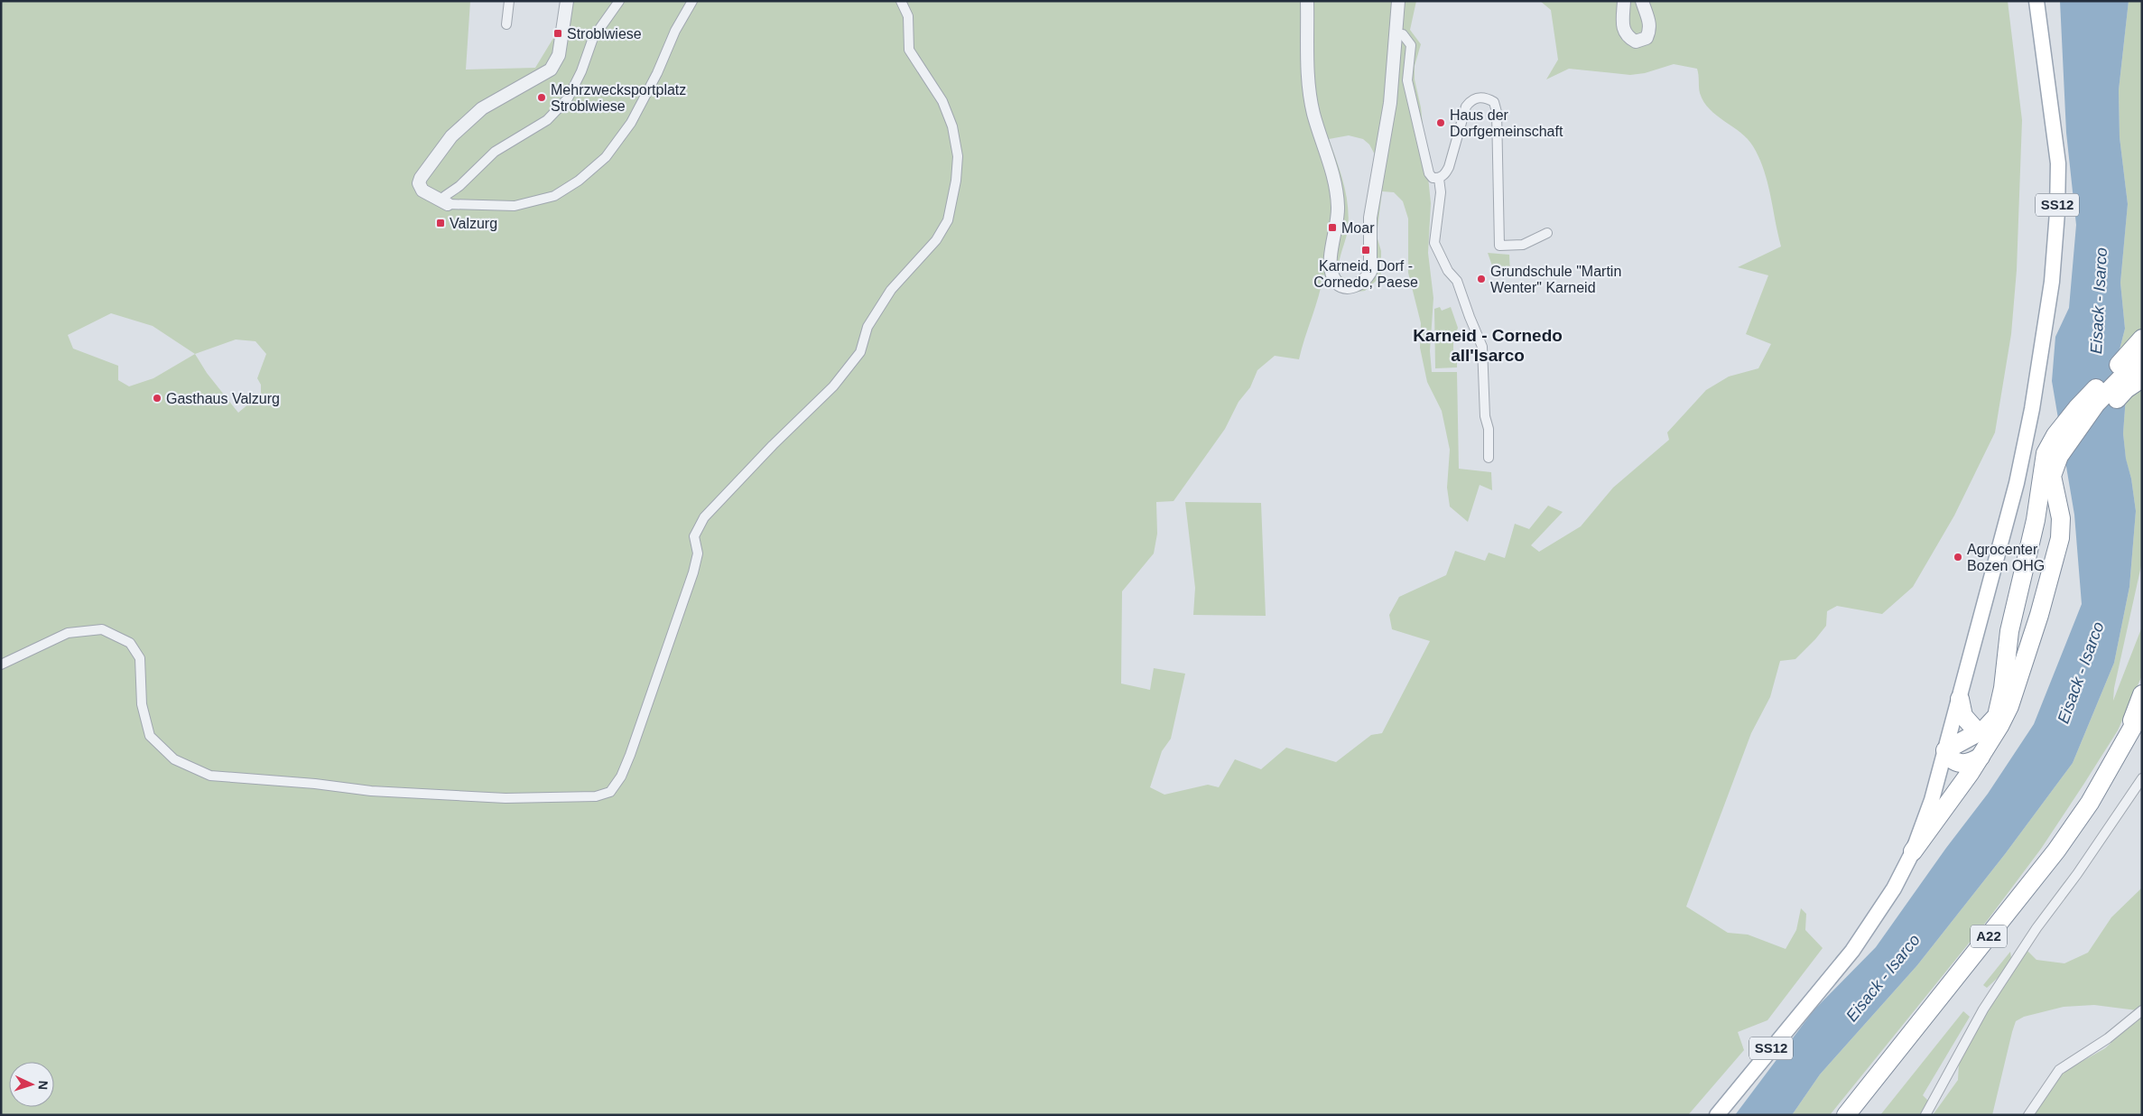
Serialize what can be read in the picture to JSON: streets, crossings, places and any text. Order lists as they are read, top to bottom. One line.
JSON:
{"streets":{"highway":["A22"],"main road":["SS12"]},"districts":["Karneid - Cornedo all'Isarco"],"water":["Eisack - Isarco"],"places":{"transit":["Stroblwiese","Valzurg","Moar","Karneid, Dorf - Cornedo, Paese"],"other":["Mehrzwecksportplatz Stroblwiese","Haus der Dorfgemeinschaft","Grundschule \"Martin Wenter\" Karneid","Gasthaus Valzurg","Agrocenter Bozen OHG"]},"north":"right"}
